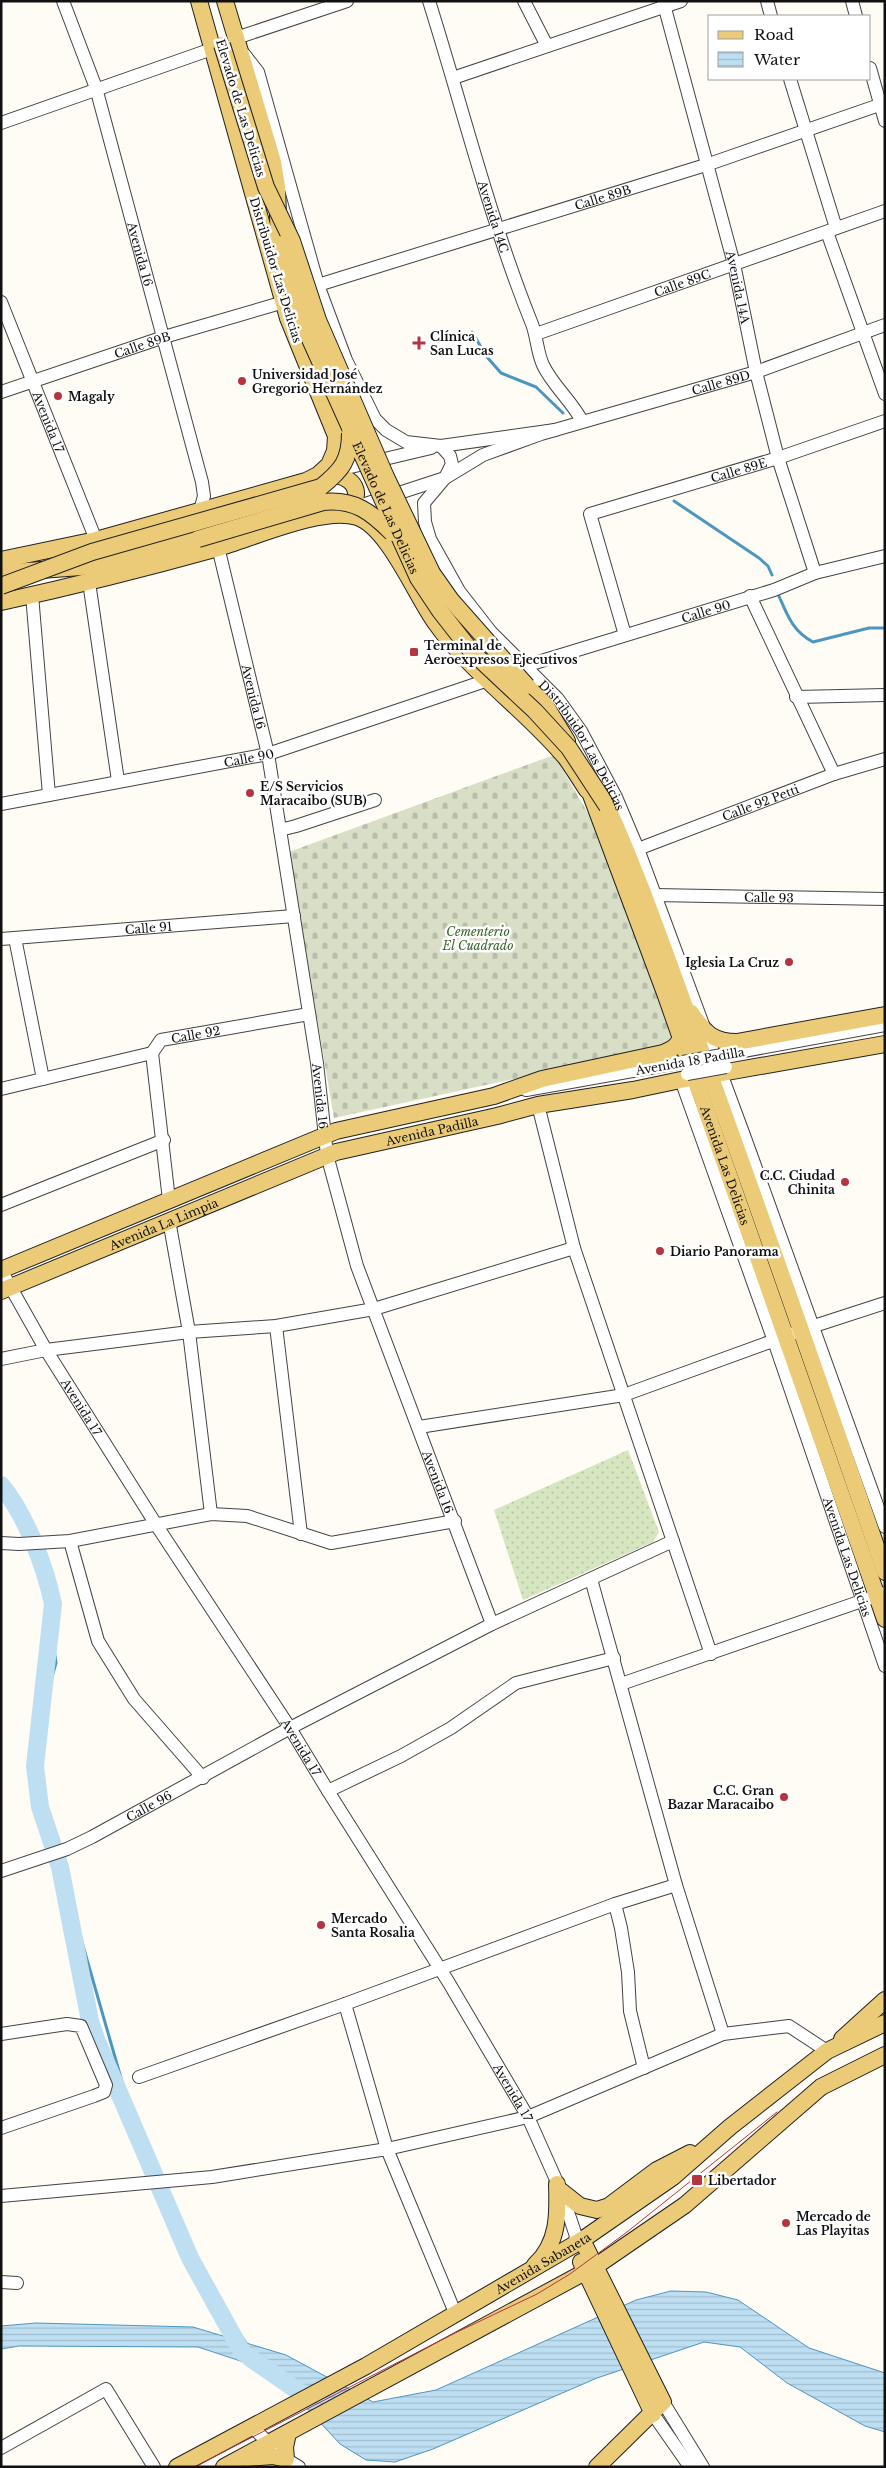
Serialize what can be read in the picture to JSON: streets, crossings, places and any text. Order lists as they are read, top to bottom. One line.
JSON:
{"streets":{"main road":["Elevado de Las Delicias","Distribuidor Las Delicias","Avenida 17","Avenida Padilla","Avenida Las Delicias","Avenida La Limpia","Avenida Sabaneta"],"street":["Calle 89B","Avenida 14C","Avenida 16","Calle 89C","Avenida 14A","Calle 89D","Calle 89E","Calle 90","Calle 92 Petti","Calle 93","Calle 91","Calle 92","Avenida 18 Padilla","Calle 96"]},"crossings":[["Elevado de Las Delicias","Distribuidor Las Delicias"],["Elevado de Las Delicias","Avenida Las Delicias"],["Calle 89B","Avenida 14C"],["Calle 89B","Avenida 16"],["Calle 89B","Distribuidor Las Delicias"],["Calle 89B","Avenida 14A"],["Calle 89B","Avenida 17"],["Avenida 14C","Calle 89C"],["Avenida 14C","Calle 89D"],["Avenida 16","Distribuidor Las Delicias"],["Avenida 16","Calle 90"],["Avenida 16","Calle 91"],["Avenida 16","Calle 92"],["Avenida 16","Avenida Padilla"],["Avenida 16","Avenida La Limpia"],["Avenida 16","Calle 96"],["Distribuidor Las Delicias","Calle 89D"],["Distribuidor Las Delicias","Calle 90"],["Distribuidor Las Delicias","Calle 92 Petti"],["Distribuidor Las Delicias","Avenida Las Delicias"],["Calle 89C","Avenida 14A"],["Avenida 14A","Calle 89D"],["Avenida 14A","Calle 89E"],["Avenida 14A","Calle 90"],["Avenida 17","Avenida La Limpia"],["Avenida 17","Calle 96"],["Avenida 17","Avenida Sabaneta"],["Calle 89E","Calle 90"],["Avenida 18 Padilla","Avenida Padilla"],["Avenida Padilla","Avenida Las Delicias"],["Avenida Padilla","Avenida La Limpia"]],"parks":["Cementerio El Cuadrado"],"places":{"health":["Clínica San Lucas"],"other":["Universidad José Gregorio Hernández","Magaly","E/S Servicios Maracaibo (SUB)","Iglesia La Cruz","C.C. Ciudad Chinita","Diario Panorama","C.C. Gran Bazar Maracaibo","Mercado Santa Rosalia","Mercado de Las Playitas"],"transit":["Terminal de Aeroexpresos Ejecutivos","Libertador"]},"legend":["Road","Water"]}
